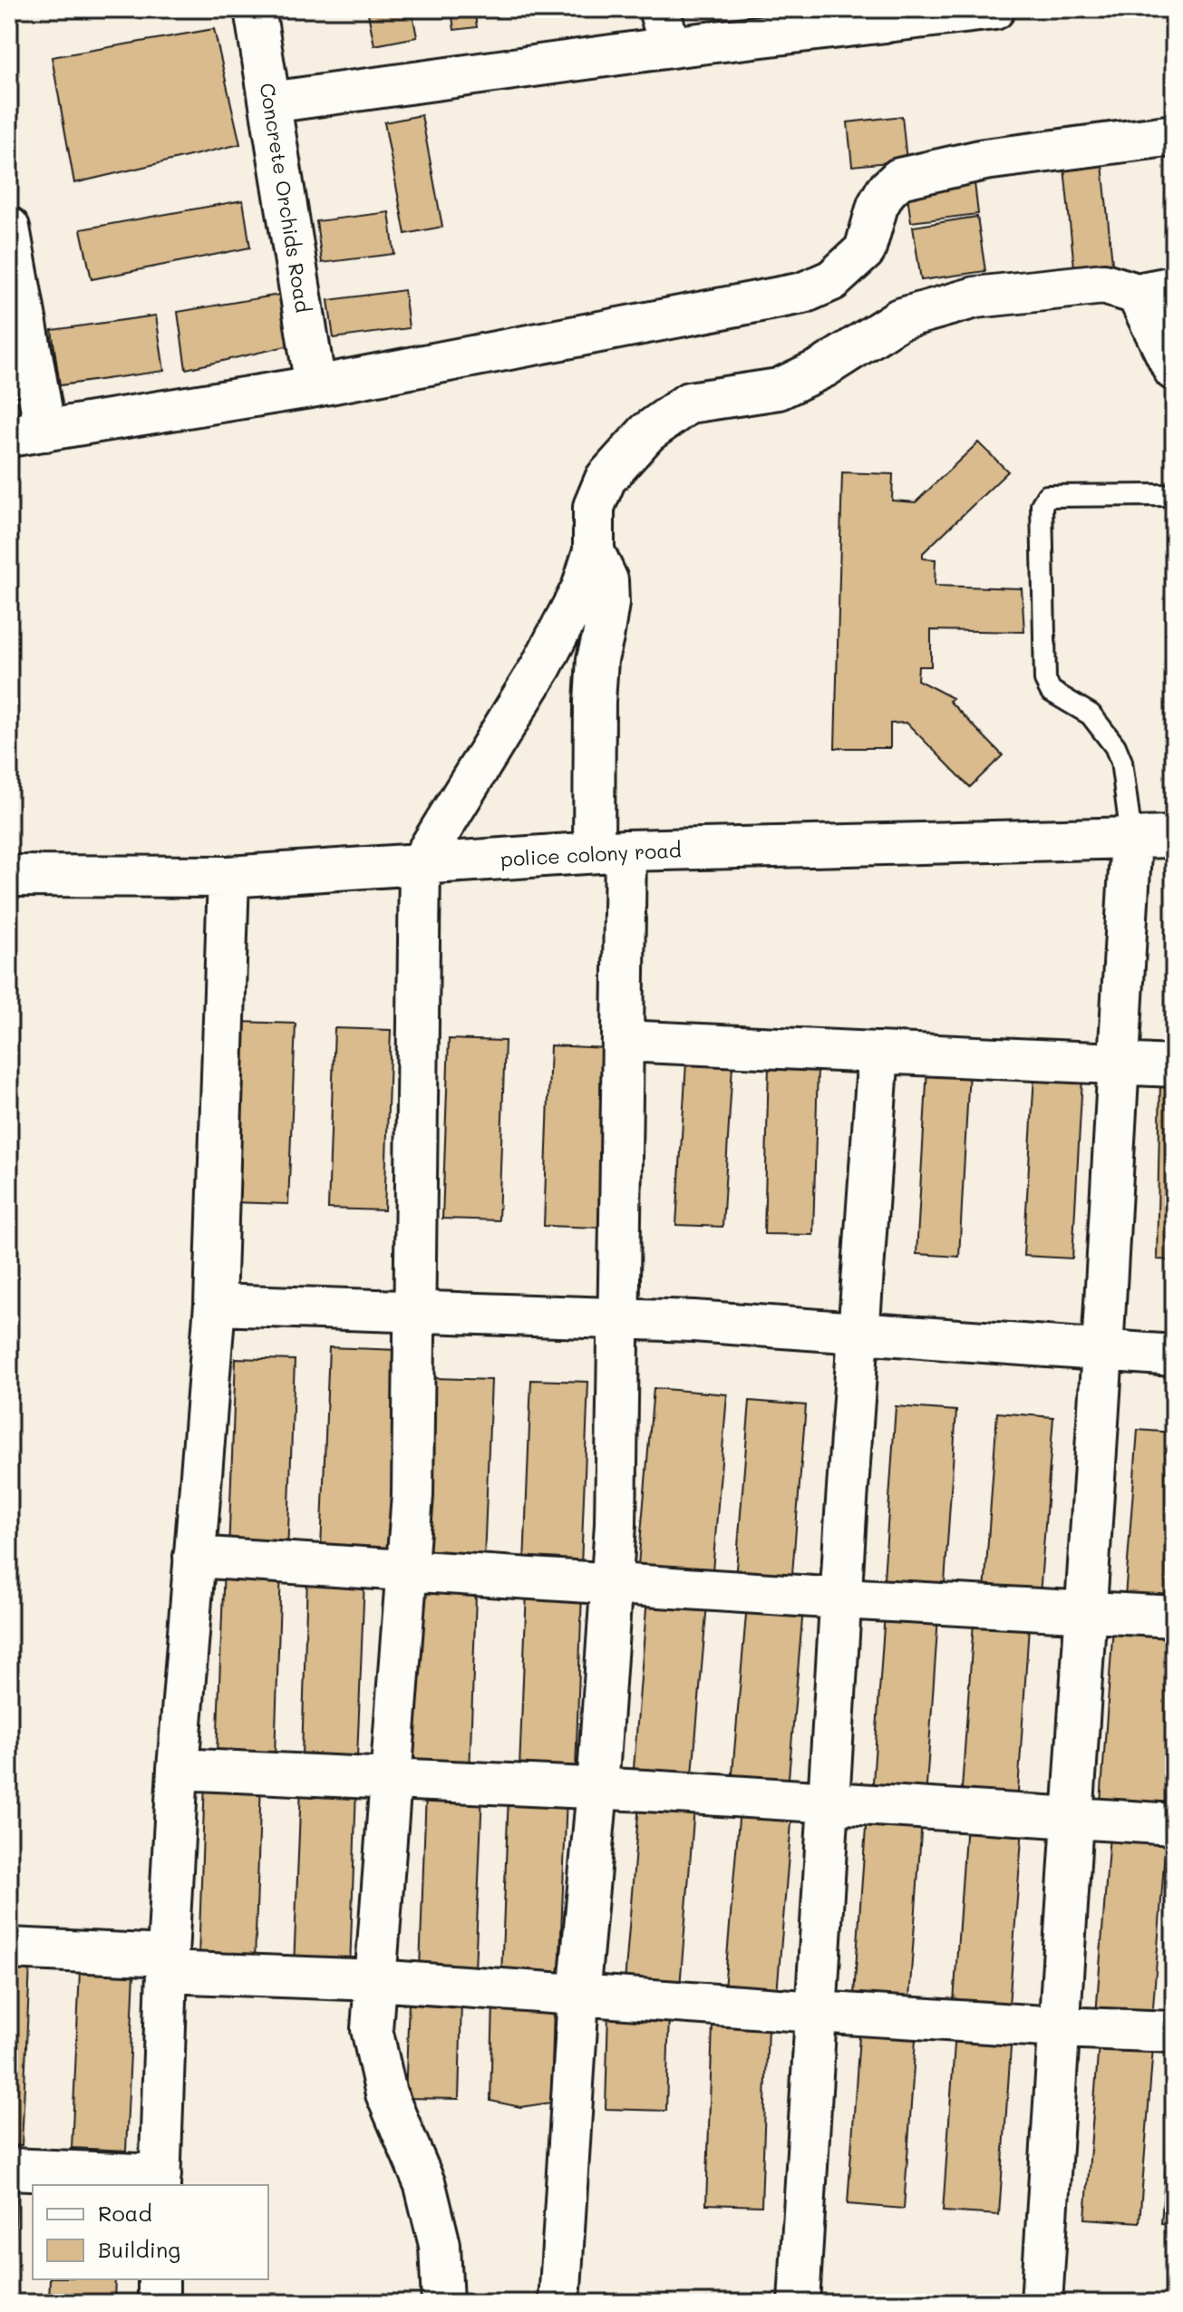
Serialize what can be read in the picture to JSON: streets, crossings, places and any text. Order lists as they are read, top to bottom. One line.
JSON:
{"streets":{"street":["Concrete Orchids Road","police colony road"]},"legend":["Road","Building"]}
